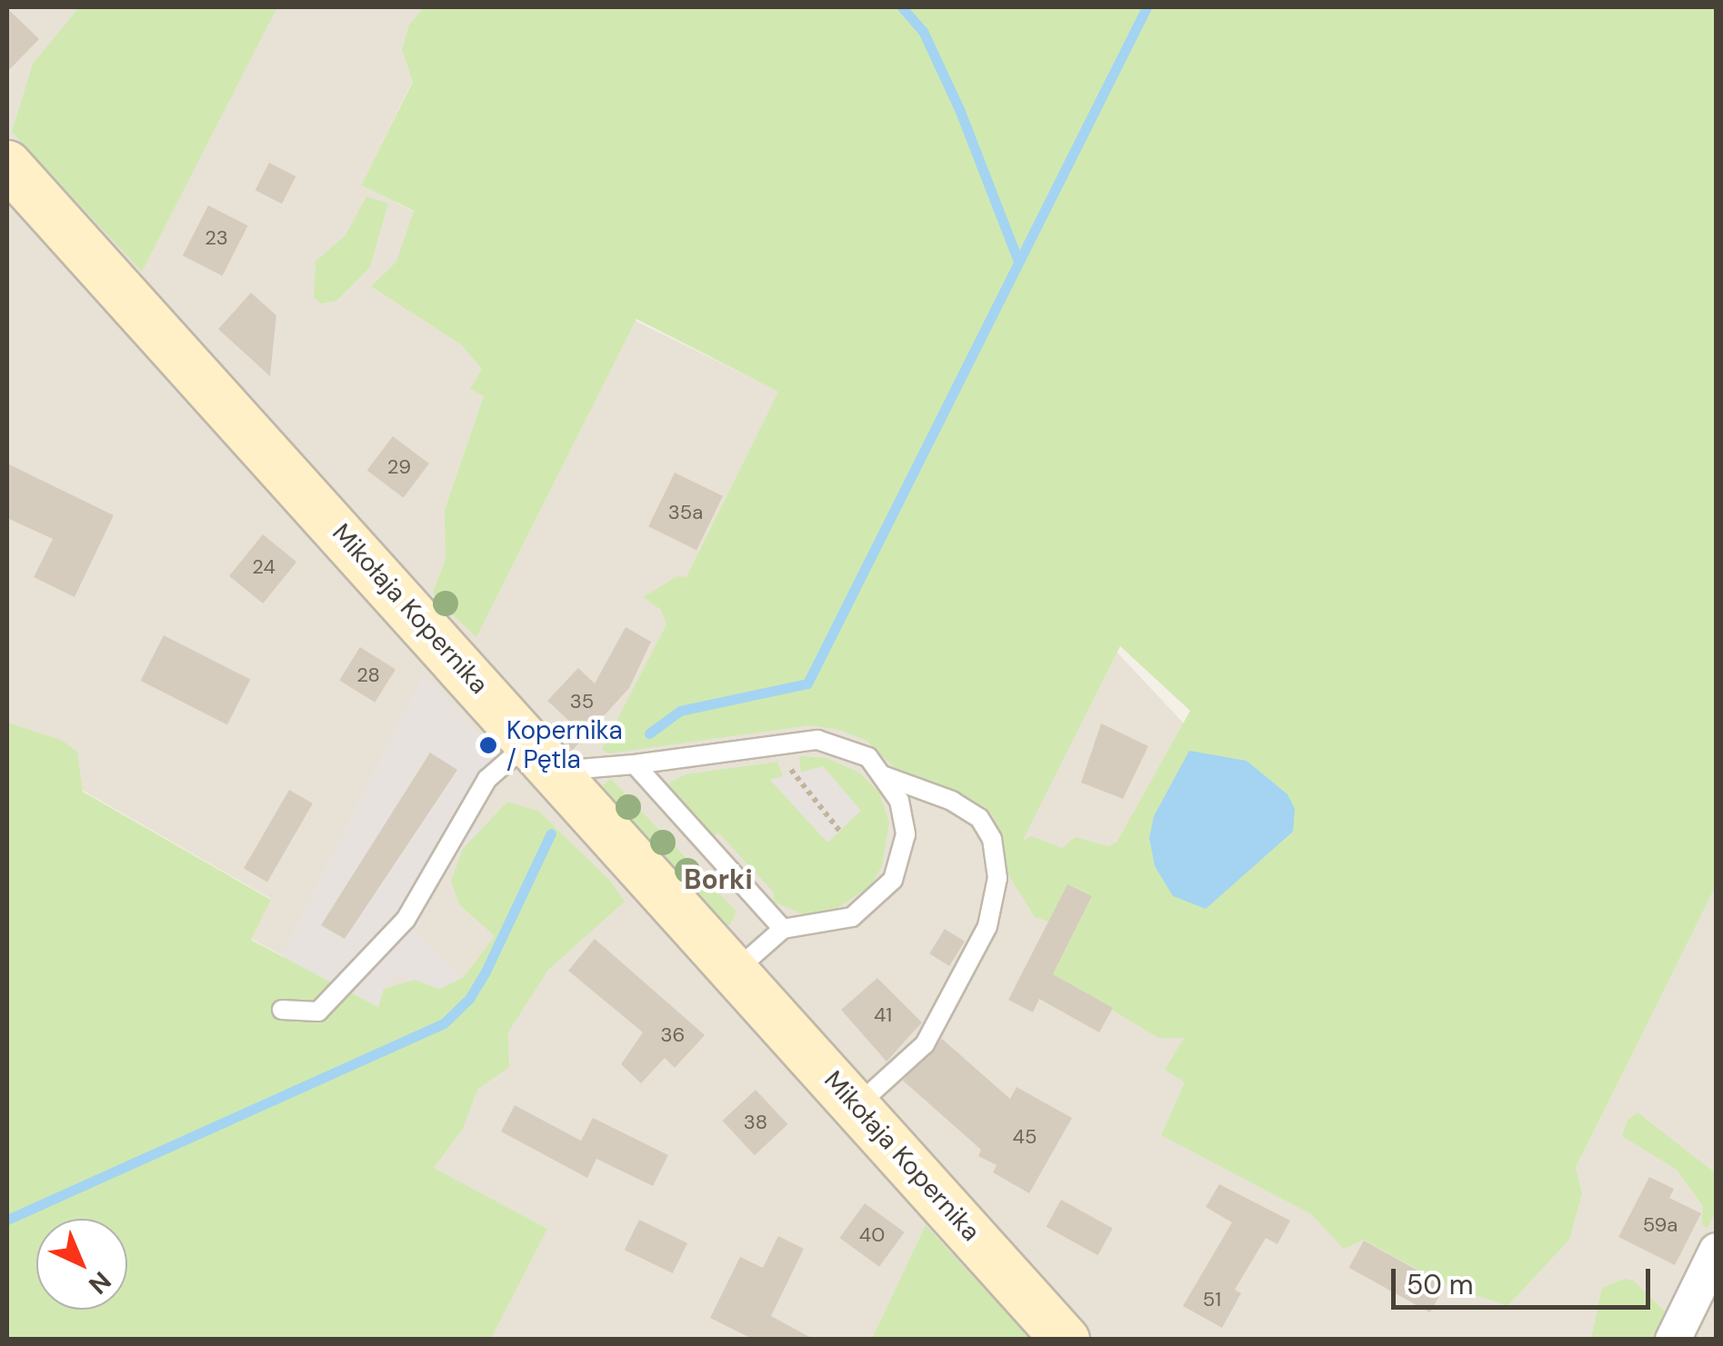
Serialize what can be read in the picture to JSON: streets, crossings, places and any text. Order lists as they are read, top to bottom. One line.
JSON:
{"streets":{"street":["Mikołaja Kopernika"]},"districts":["Borki"],"places":["Kopernika / Pętla"],"house_numbers":["23","29","35a","24","28","35","41","36","38","45","59a","40","51"],"scale_bar":"50 m","north":"bottom right"}
